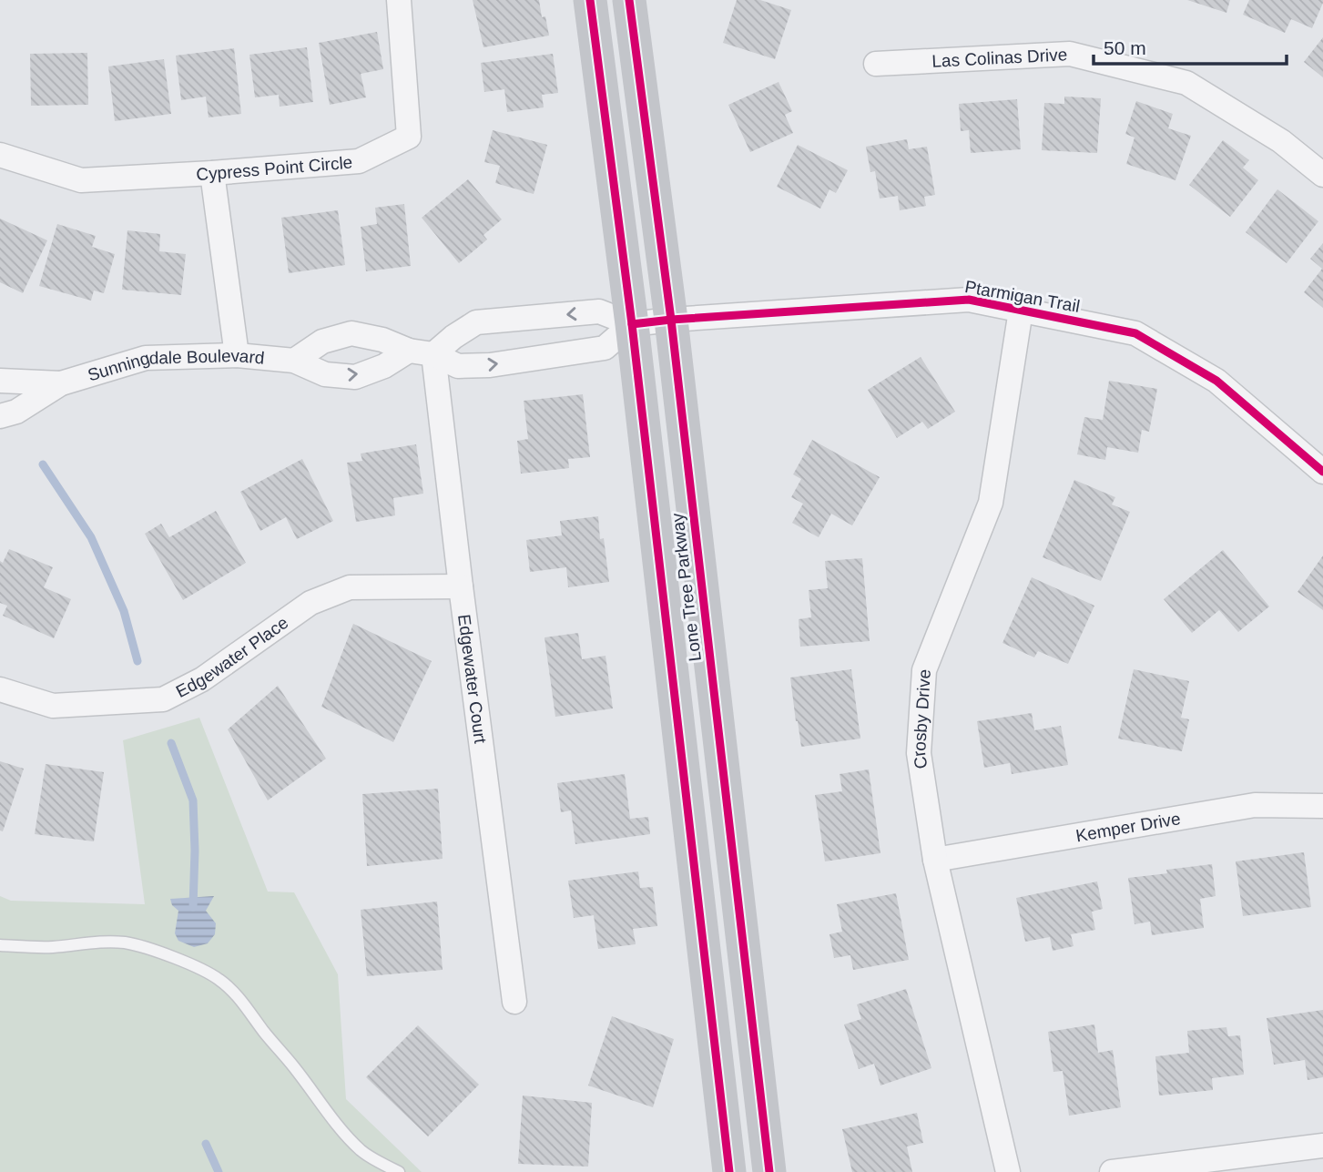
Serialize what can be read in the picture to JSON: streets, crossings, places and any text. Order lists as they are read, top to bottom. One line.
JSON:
{"streets":{"street":["Las Colinas Drive","Cypress Point Circle","Ptarmigan Trail","Sunningdale Boulevard","Lone Tree Parkway","Edgewater Place","Edgewater Court","Crosby Drive","Kemper Drive"]},"crossings":[["Ptarmigan Trail","Lone Tree Parkway"],["Ptarmigan Trail","Crosby Drive"],["Edgewater Place","Edgewater Court"],["Crosby Drive","Kemper Drive"]],"scale_bar":"50 m"}
